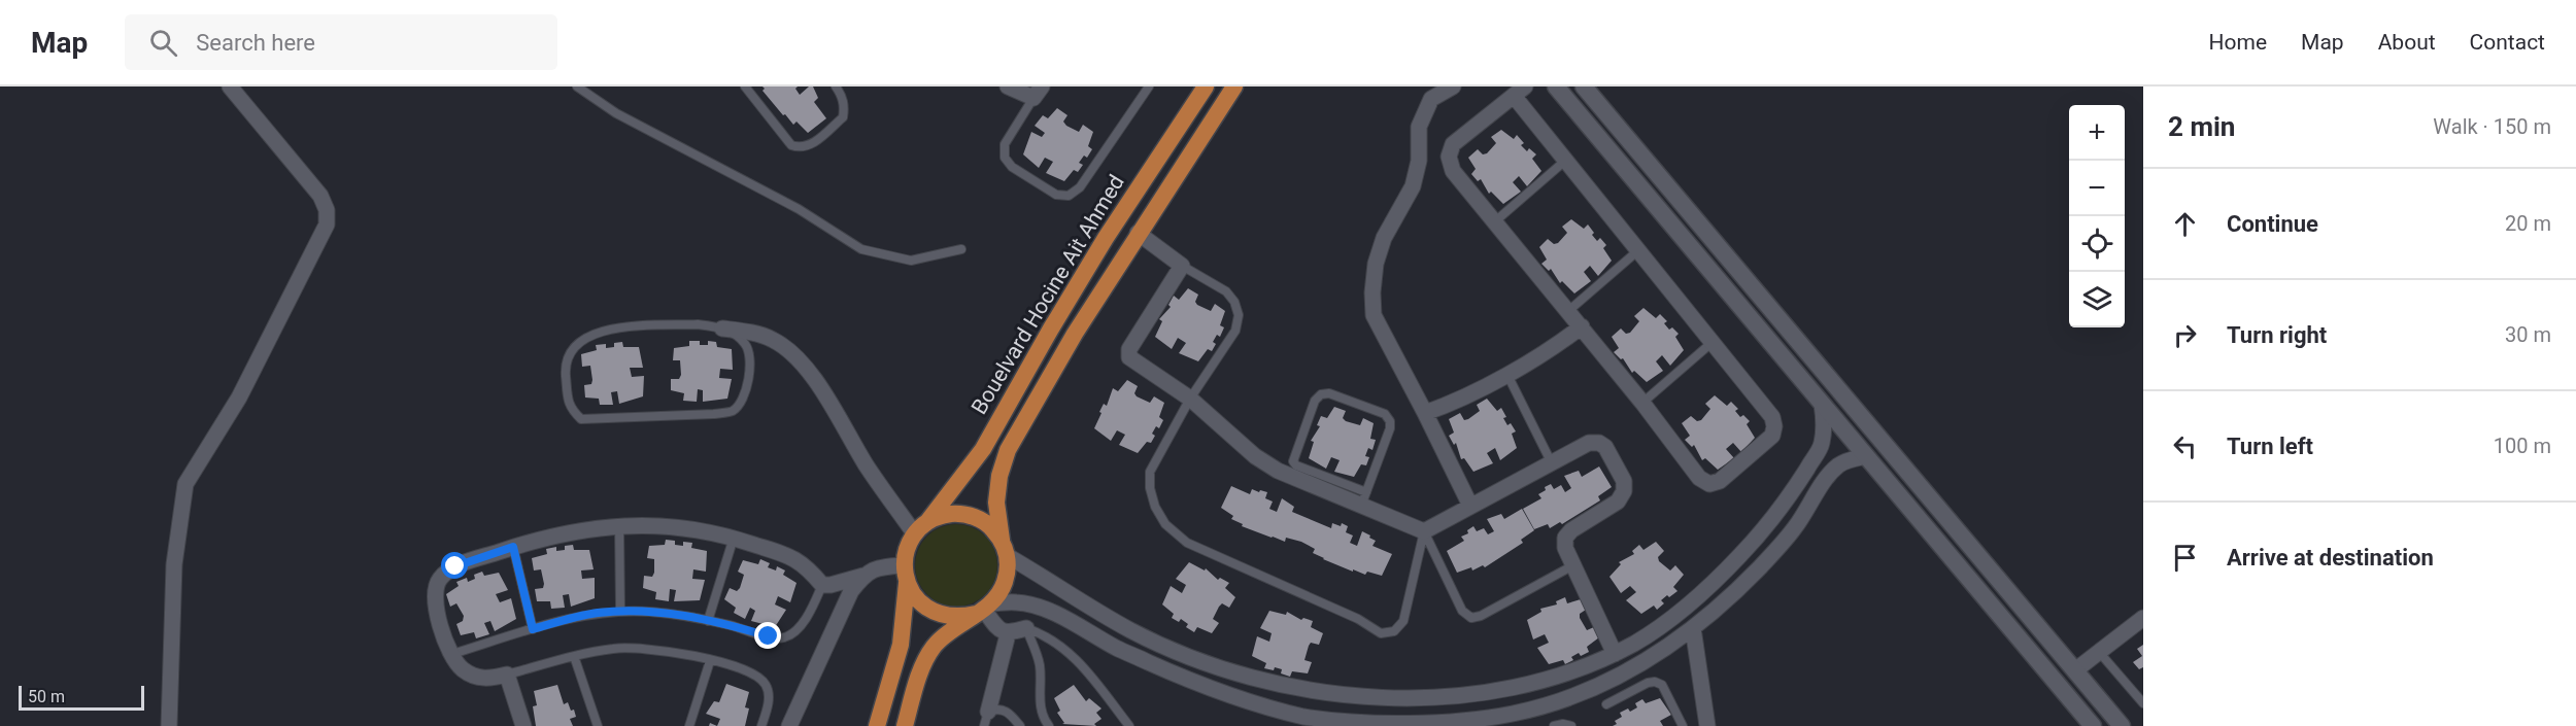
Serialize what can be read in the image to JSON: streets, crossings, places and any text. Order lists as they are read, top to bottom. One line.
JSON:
{"streets":{"main road":["Bouelvard Hocine Ait Ahmed"]},"scale_bar":"50 m","page":{"header":"Map","search":"Search here","nav":["Home","Map","About","Contact"],"heading":["2 min","Walk · 150 m"],"map_buttons":["+","−"],"list":[["Continue","20 m"],["Turn right","30 m"],["Turn left","100 m"],"Arrive at destination"],"scale":"50 m"}}
